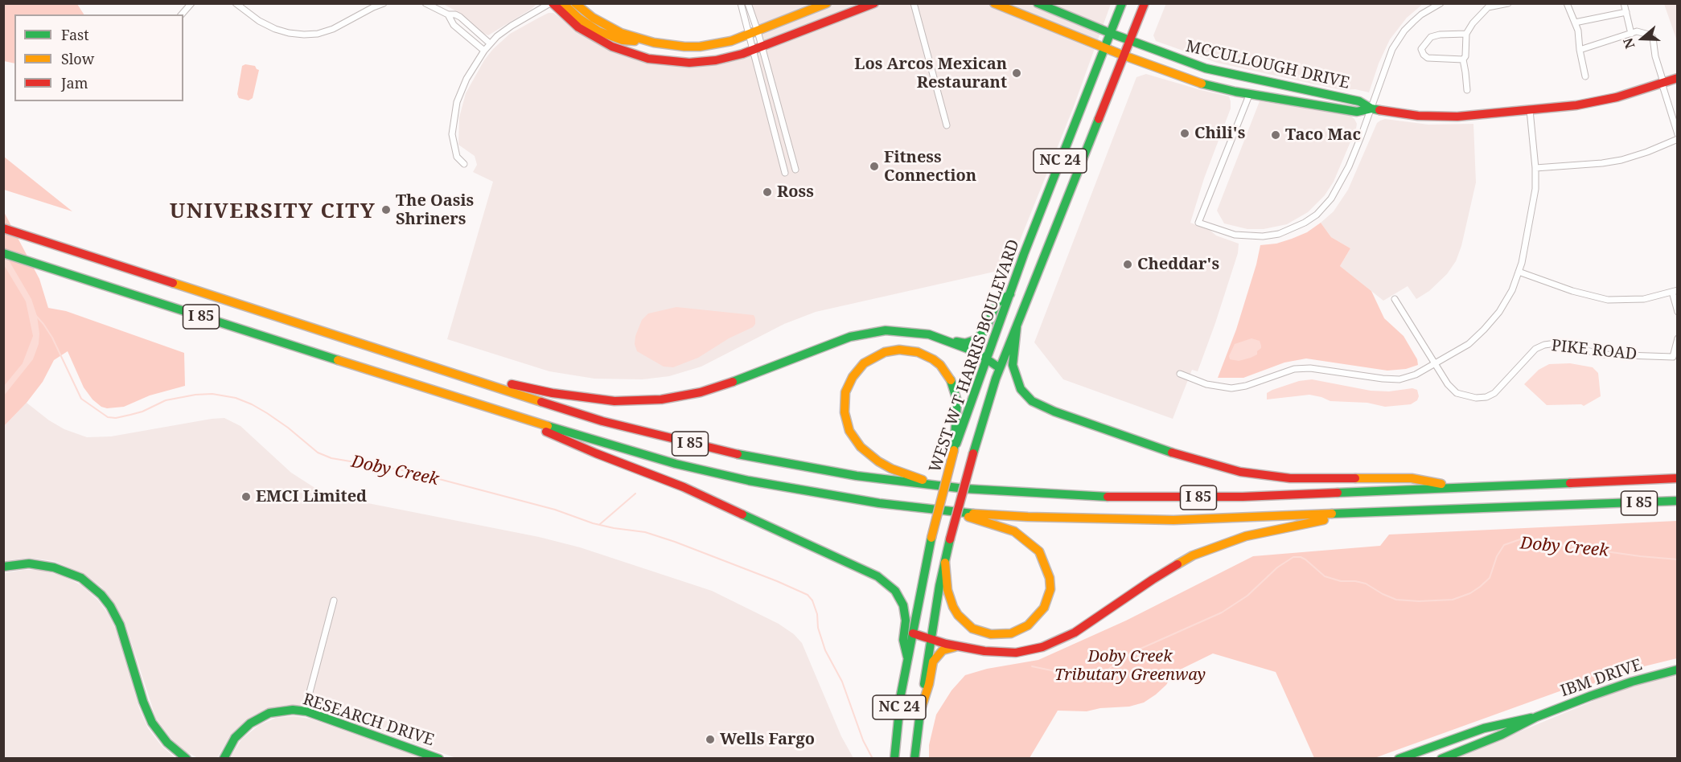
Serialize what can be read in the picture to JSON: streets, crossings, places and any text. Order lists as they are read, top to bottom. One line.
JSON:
{"streets":{"main road":["MCCULLOUGH DRIVE","NC 24","I 85","WEST W T HARRIS BOULEVARD","IBM DRIVE","RESEARCH DRIVE"],"street":["PIKE ROAD"]},"crossings":[["MCCULLOUGH DRIVE","WEST W T HARRIS BOULEVARD"]],"districts":["UNIVERSITY CITY"],"water":["Doby Creek"],"parks":["Doby Creek Tributary Greenway"],"places":["Los Arcos Mexican Restaurant","Chili's","Taco Mac","Fitness Connection","Ross","The Oasis Shriners","Cheddar's","EMCI Limited","Wells Fargo"],"legend":["Fast","Slow","Jam"],"north":"left"}
